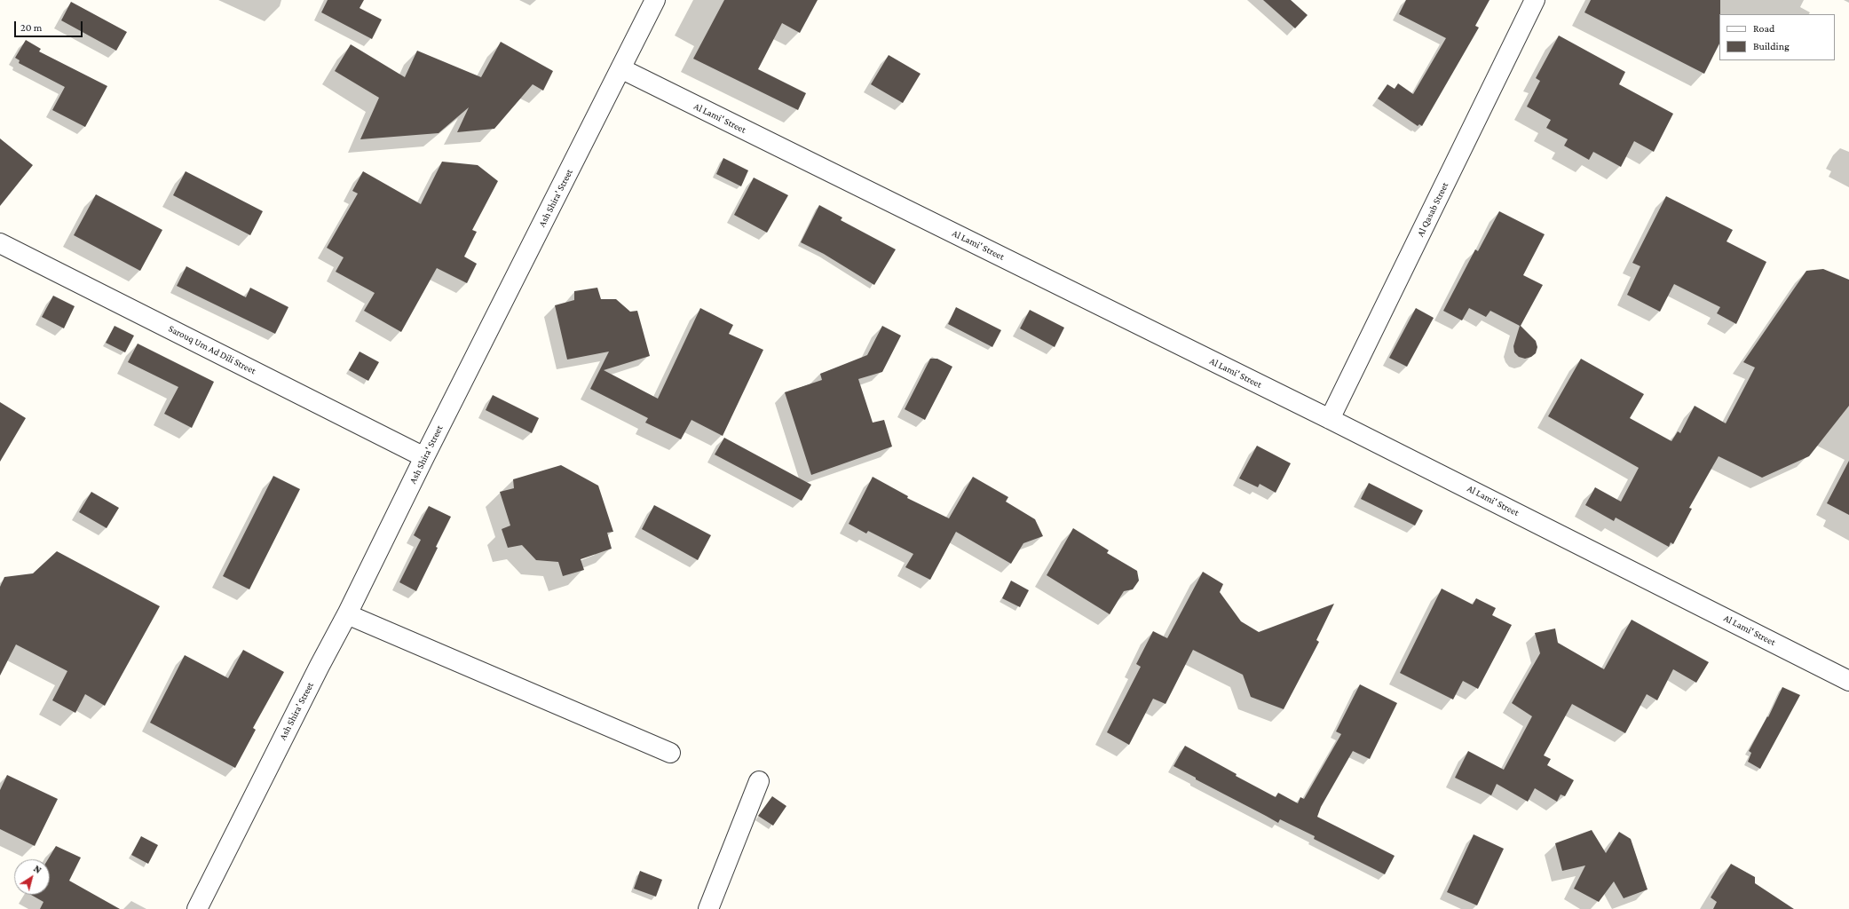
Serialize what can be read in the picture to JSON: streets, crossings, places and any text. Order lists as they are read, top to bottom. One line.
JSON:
{"streets":{"street":["Al Lami' Street","Ash Shira' Street","Al Qasab Street","Sarouq Um Ad Dili Street"]},"crossings":[["Al Lami' Street","Ash Shira' Street"],["Al Lami' Street","Al Qasab Street"],["Ash Shira' Street","Sarouq Um Ad Dili Street"]],"legend":["Road","Building"],"scale_bar":"20 m","north":"top right"}
